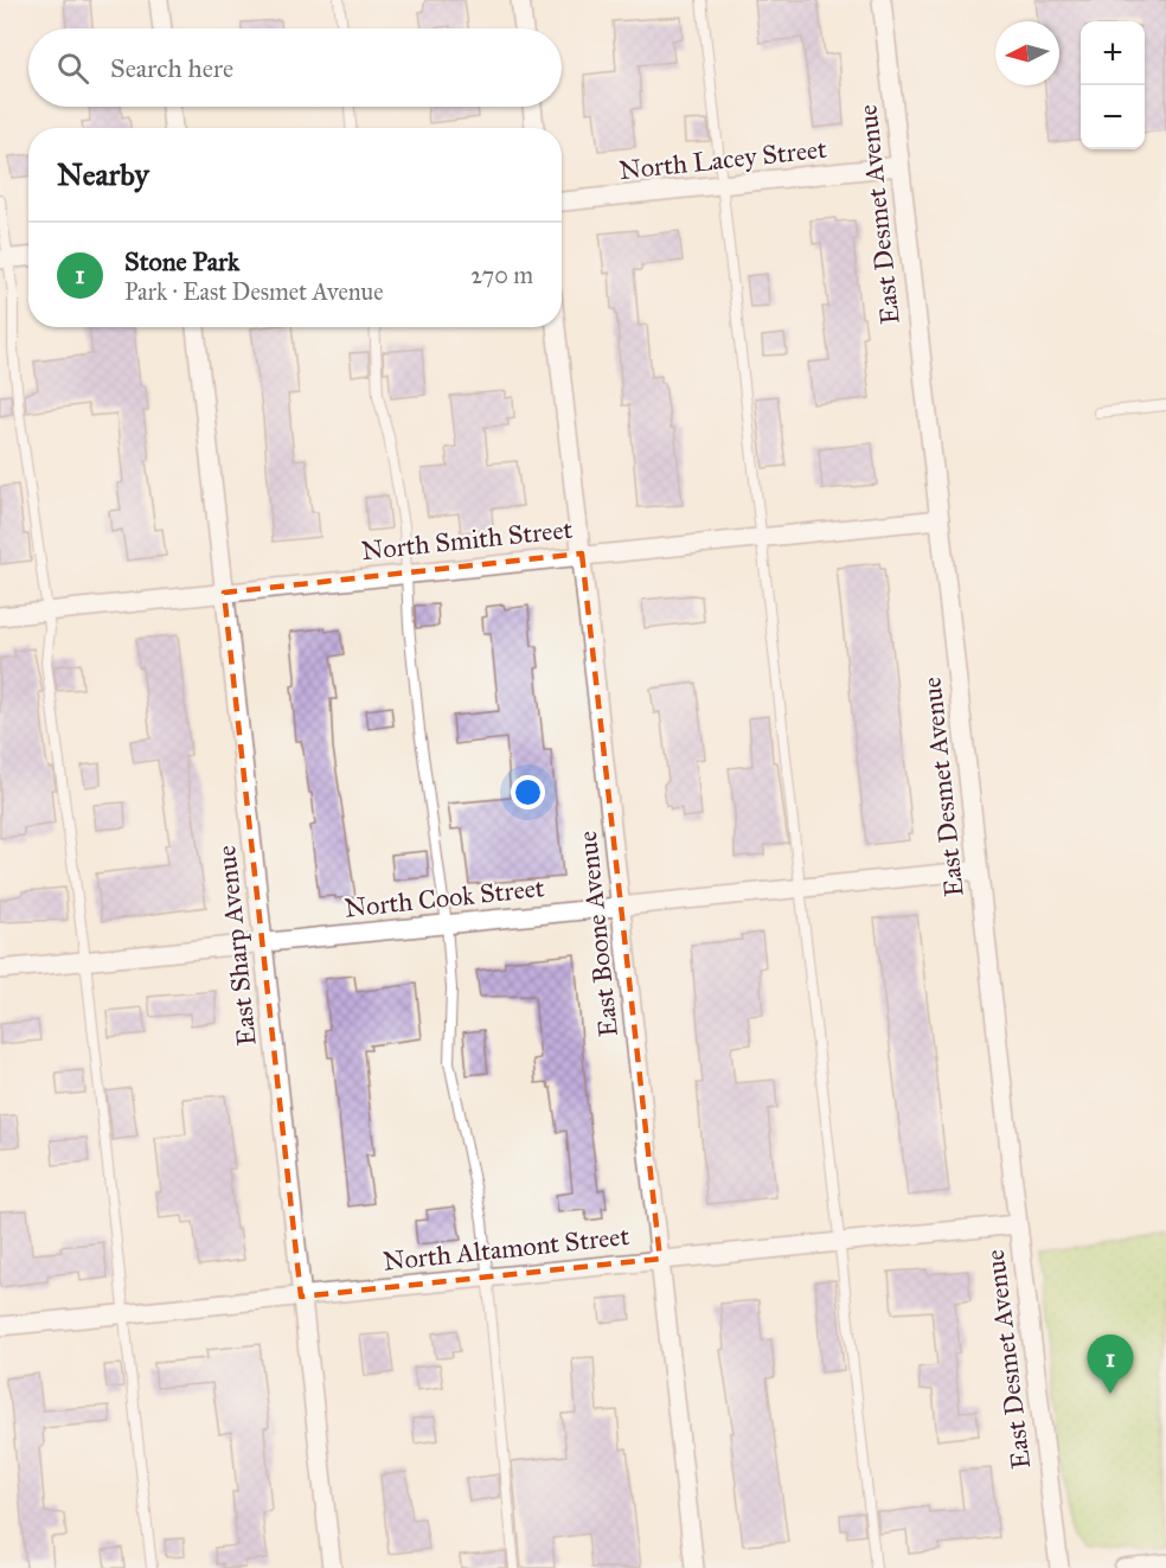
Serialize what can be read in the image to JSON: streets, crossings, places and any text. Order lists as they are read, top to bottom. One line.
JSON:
{"streets":{"street":["North Lacey Street","East Desmet Avenue","North Smith Street","North Cook Street","East Boone Avenue","East Sharp Avenue","North Altamont Street"]},"crossings":[["North Lacey Street","East Desmet Avenue"],["East Desmet Avenue","North Smith Street"],["East Desmet Avenue","North Cook Street"],["East Desmet Avenue","North Altamont Street"],["North Smith Street","East Boone Avenue"],["North Smith Street","East Sharp Avenue"],["North Cook Street","East Boone Avenue"],["North Cook Street","East Sharp Avenue"],["East Boone Avenue","North Altamont Street"],["East Sharp Avenue","North Altamont Street"]],"north":"left","page":{"map_buttons":["+","−"],"search":"Search here","heading":"Nearby","list":[{"mark":"1","name":"Stone Park","note":"Park · East Desmet Avenue","value":"270 m"}],"pins":"1"}}
